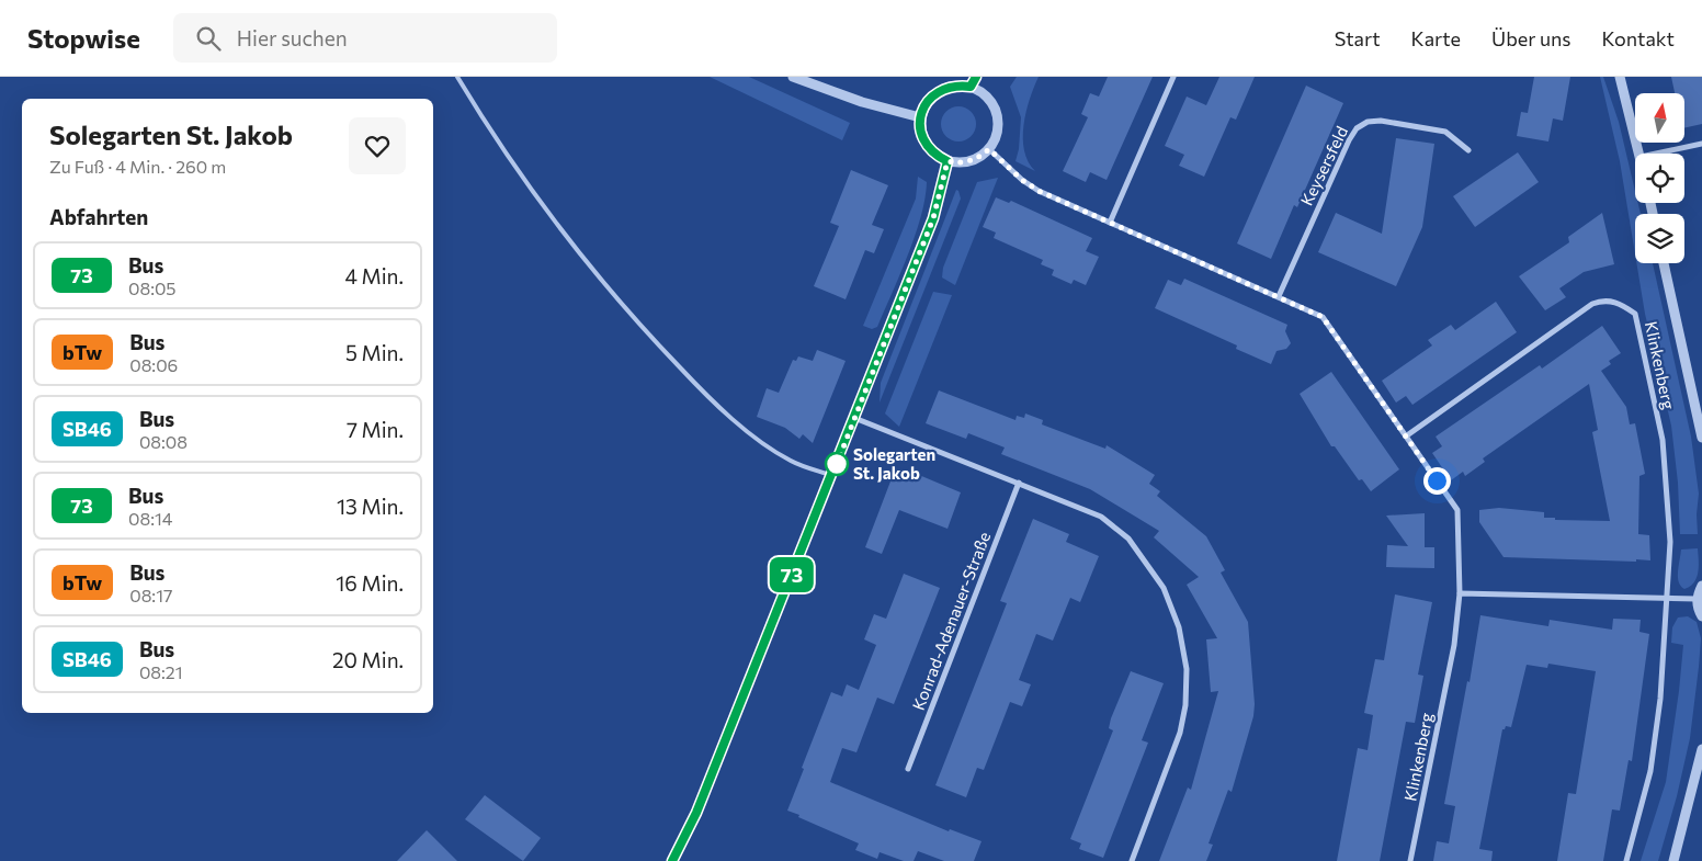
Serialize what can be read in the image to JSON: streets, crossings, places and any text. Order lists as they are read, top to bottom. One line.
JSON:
{"streets":{"street":["Keysersfeld","Klinkenberg","Konrad-Adenauer-Straße"]},"crossings":[["Keysersfeld","Klinkenberg"]],"places":["Solegarten St. Jakob"],"lines":["bus line 73"],"north":"top","page":{"header":"Stopwise","search":"Hier suchen","nav":["Start","Karte","Über uns","Kontakt"],"on_map":"73","heading":[["Solegarten St. Jakob","Zu Fuß · 4 Min. · 260 m"],"Abfahrten"],"list":[{"mark":"73","name":"Bus","note":"08:05","value":"4 Min."},{"mark":"bTw","name":"Bus","note":"08:06","value":"5 Min."},{"mark":"SB46","name":"Bus","note":"08:08","value":"7 Min."},{"mark":"73","name":"Bus","note":"08:14","value":"13 Min."},{"mark":"bTw","name":"Bus","note":"08:17","value":"16 Min."},{"mark":"SB46","name":"Bus","note":"08:21","value":"20 Min."}]}}
